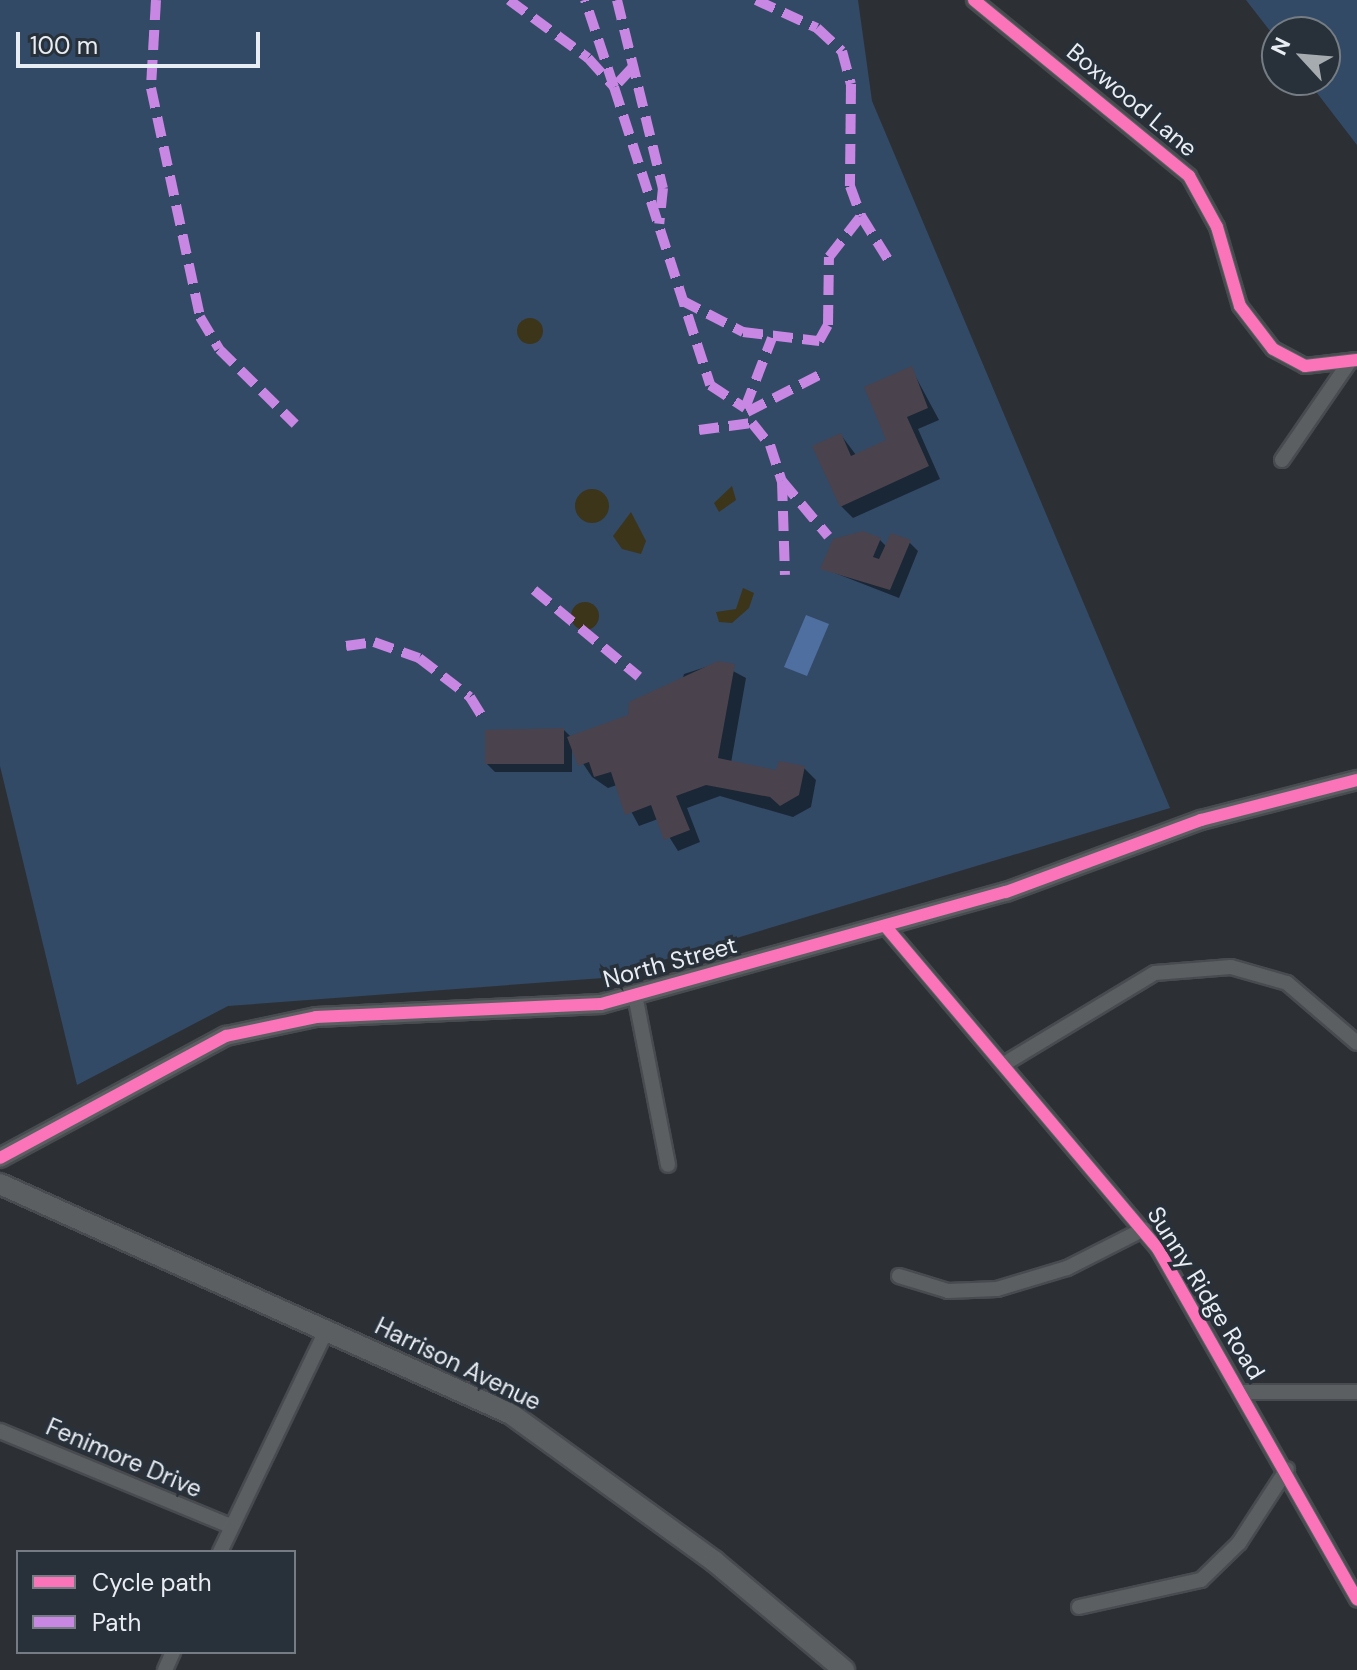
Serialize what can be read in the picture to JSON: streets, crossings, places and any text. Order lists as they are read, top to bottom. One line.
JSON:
{"streets":{"main road":["Harrison Avenue"],"street":["Boxwood Lane","North Street","Sunny Ridge Road","Fenimore Drive"]},"crossings":[["North Street","Sunny Ridge Road"]],"legend":["Cycle path","Path"],"scale_bar":"100 m","north":"top left"}
